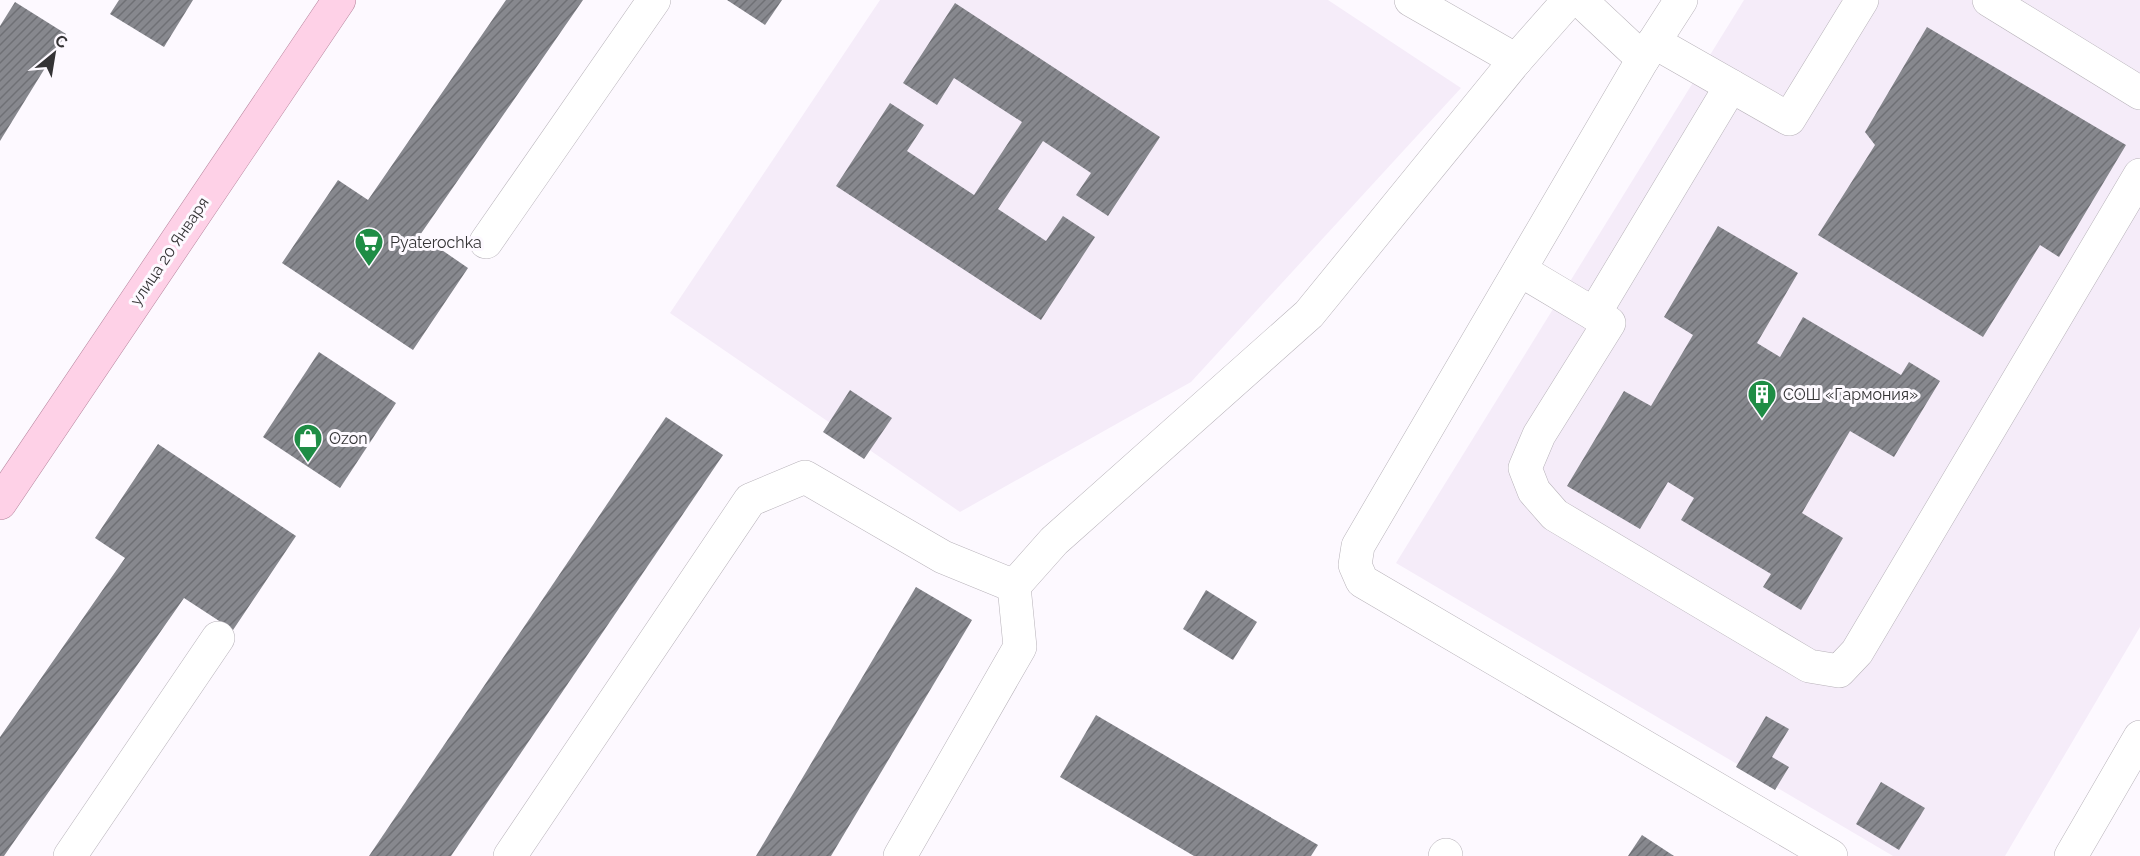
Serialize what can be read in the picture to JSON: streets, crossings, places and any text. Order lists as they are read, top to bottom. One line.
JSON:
{"streets":{"main road":["улица 20 Января"]},"places":{"supermarket":["Pyaterochka"],"building":["СОШ «Гармония»"],"shop":["Ozon"]},"north":"top right"}
